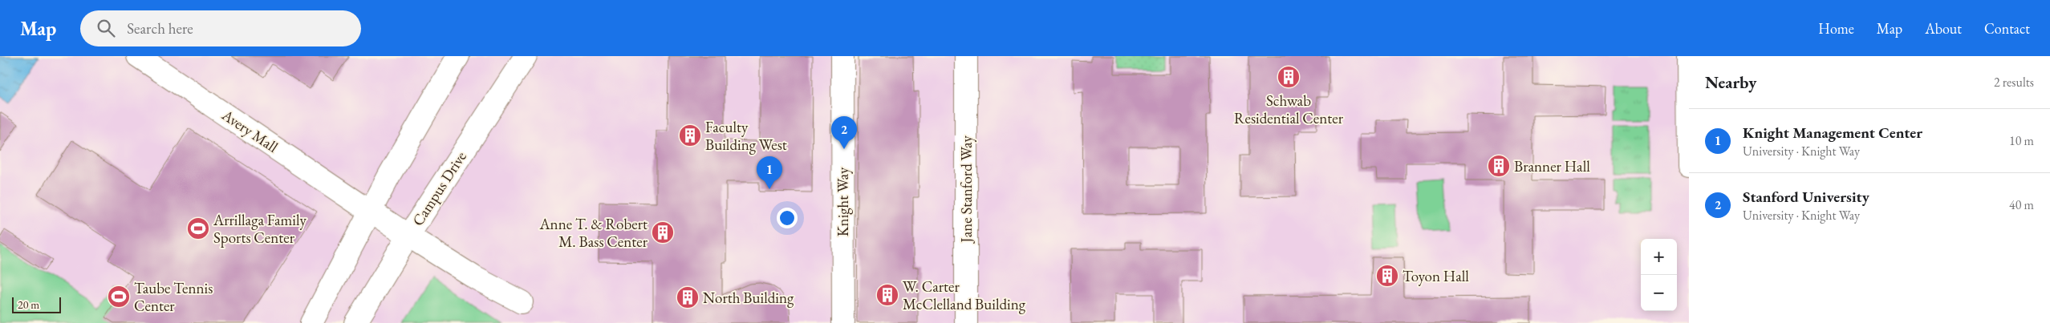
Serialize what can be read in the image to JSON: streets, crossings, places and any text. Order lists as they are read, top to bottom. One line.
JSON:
{"streets":{"street":["Avery Mall","Campus Drive","Jane Stanford Way","Knight Way"]},"places":{"building":["Schwab Residential Center","Faculty Building West","Branner Hall","Anne T. & Robert M. Bass Center","Toyon Hall","W. Carter McClelland Building","North Building"],"sports":["Arrillaga Family Sports Center","Taube Tennis Center"]},"scale_bar":"20 m","page":{"header":"Map","search":"Search here","nav":["Home","Map","About","Contact"],"heading":["Nearby","2 results"],"list":[{"mark":"1","name":"Knight Management Center","note":"University · Knight Way","value":"10 m"},{"mark":"2","name":"Stanford University","note":"University · Knight Way","value":"40 m"}],"pins":["2","1"],"map_buttons":["+","−"],"scale":"20 m"}}
